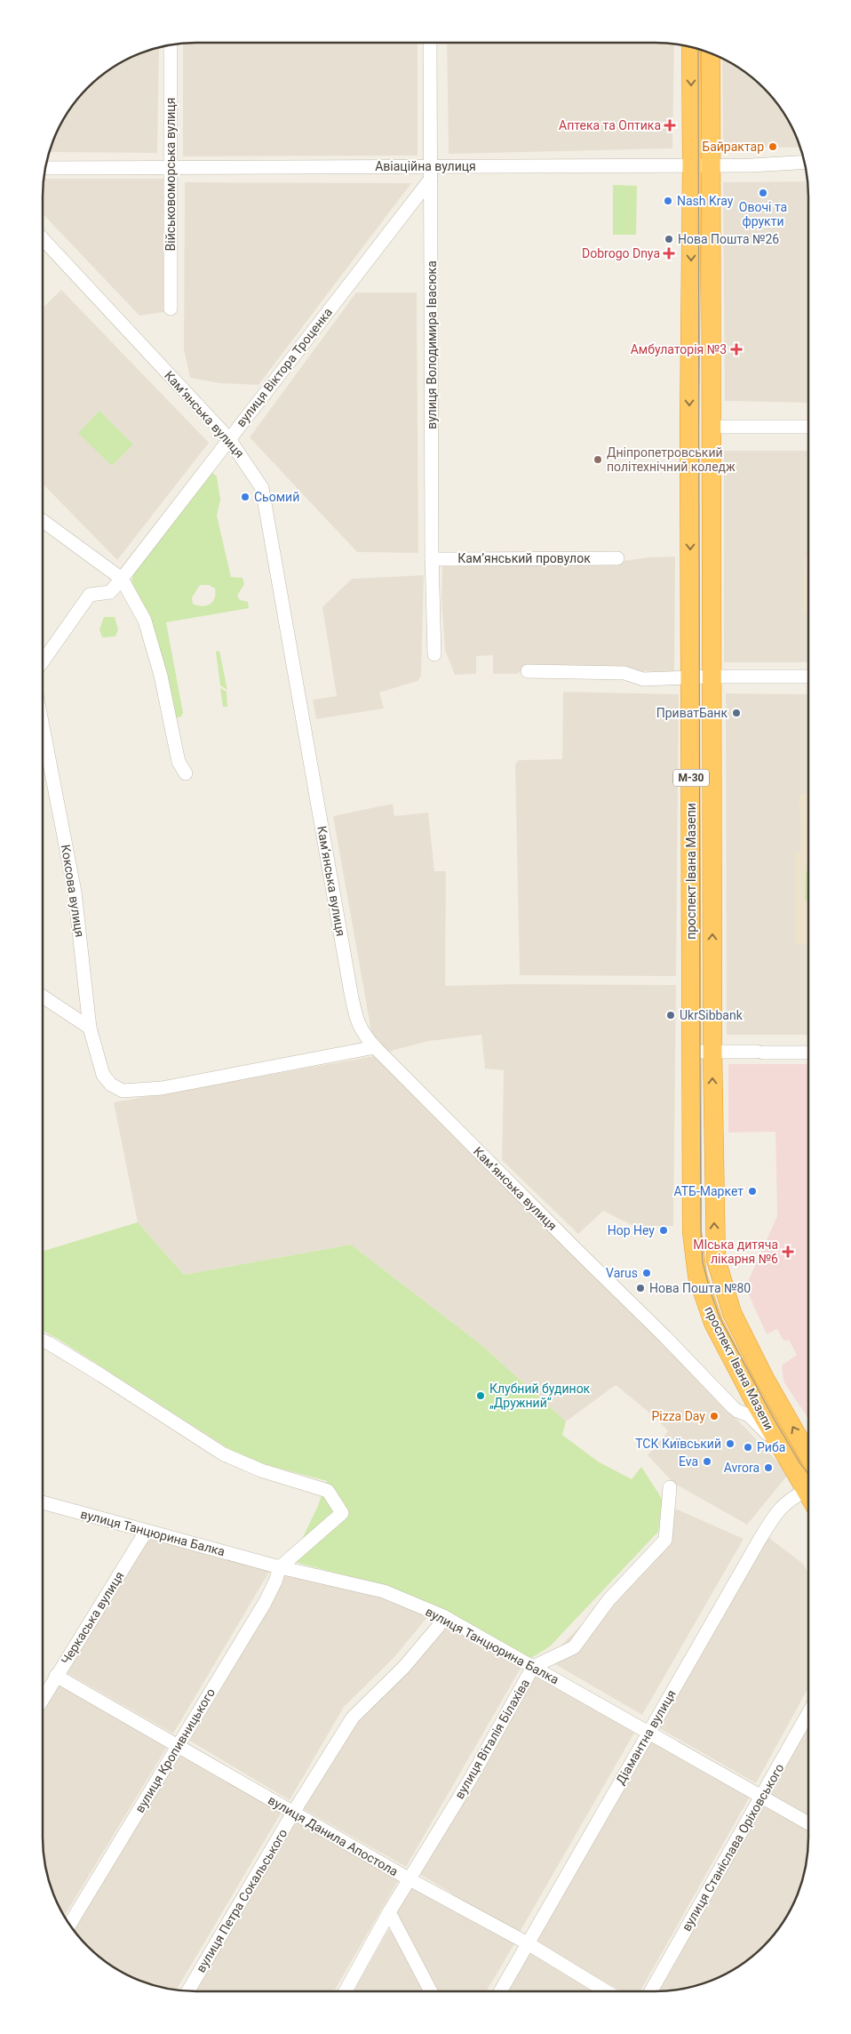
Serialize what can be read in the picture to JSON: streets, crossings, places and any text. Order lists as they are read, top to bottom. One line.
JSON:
{"streets":{"highway":["М-30","проспект Івана Мазепи"],"street":["Авіаційна вулиця","Військовоморська вулиця","вулиця Володимира Івасюка","вулиця Віктора Троценка","Камʼянська вулиця","Камʼянський провулок","Коксова вулиця","вулиця Танцюрина Балка","Черкаська вулиця","Діамантна вулиця","вулиця Віталія Білахіва","вулиця Кропивницького","вулиця Данила Апостола","вулиця Станіслава Оріховського","вулиця Петра Сокальського"]},"crossings":[["Авіаційна вулиця","Військовоморська вулиця"],["Авіаційна вулиця","вулиця Володимира Івасюка"],["Авіаційна вулиця","вулиця Віктора Троценка"],["Авіаційна вулиця","проспект Івана Мазепи"],["вулиця Володимира Івасюка","вулиця Віктора Троценка"],["вулиця Володимира Івасюка","Камʼянський провулок"],["вулиця Віктора Троценка","Камʼянська вулиця"],["Камʼянська вулиця","проспект Івана Мазепи"],["Камʼянська вулиця","Коксова вулиця"],["М-30","проспект Івана Мазепи"],["М-30","Діамантна вулиця"],["проспект Івана Мазепи","Діамантна вулиця"],["вулиця Танцюрина Балка","Черкаська вулиця"],["вулиця Танцюрина Балка","Діамантна вулиця"],["вулиця Танцюрина Балка","вулиця Віталія Білахіва"],["вулиця Танцюрина Балка","вулиця Кропивницького"],["вулиця Танцюрина Балка","вулиця Станіслава Оріховського"],["вулиця Танцюрина Балка","вулиця Петра Сокальського"],["Черкаська вулиця","вулиця Данила Апостола"],["Діамантна вулиця","вулиця Данила Апостола"],["вулиця Віталія Білахіва","вулиця Данила Апостола"],["вулиця Кропивницького","вулиця Данила Апостола"],["вулиця Данила Апостола","вулиця Петра Сокальського"]],"places":{"health":["Аптека та Оптика","Dobrogo Dnya","Амбулаторія №3","МІська дитяча лікарня №6"],"other":["Байрактар","Овочі та фрукти","Nash Kray","Нова Пошта №26","Дніпропетровський політехнічний коледж","Сьомий","ПриватБанк","UkrSibbank","АТБ-Маркет","Hop Hey","Varus","Нова Пошта №80","Клубний будинок „Дружний“","Pizza Day","ТСК Київський","Риба","Eva","Avrora"]}}
